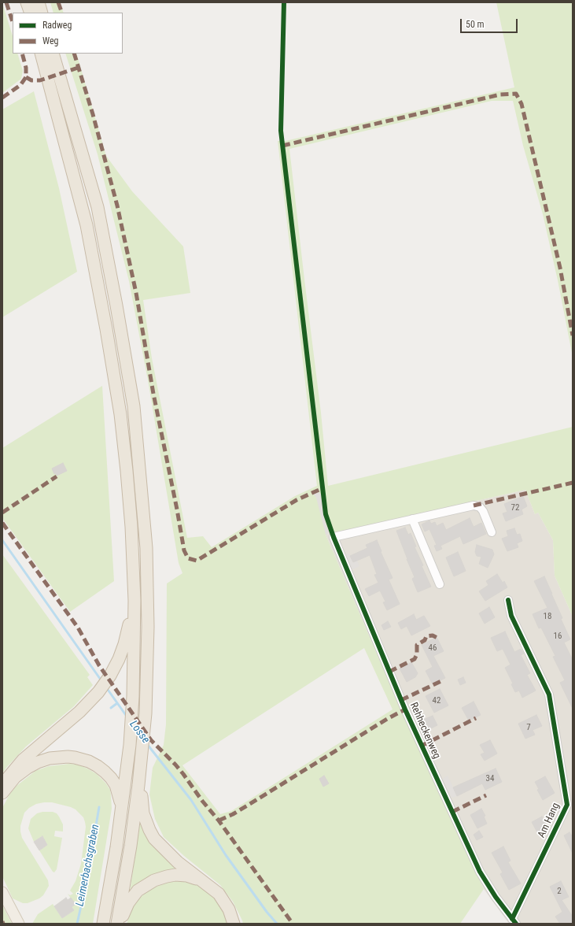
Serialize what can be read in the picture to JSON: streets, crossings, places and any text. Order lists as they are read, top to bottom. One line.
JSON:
{"streets":{"street":["Rehheckenweg","Am Hang"]},"crossings":[["Rehheckenweg","Am Hang"]],"water":["Losse","Leimerbachsgraben"],"house_numbers":["72","18","16","46","42","7","34","2"],"legend":["Radweg","Weg"],"scale_bar":"50 m"}
